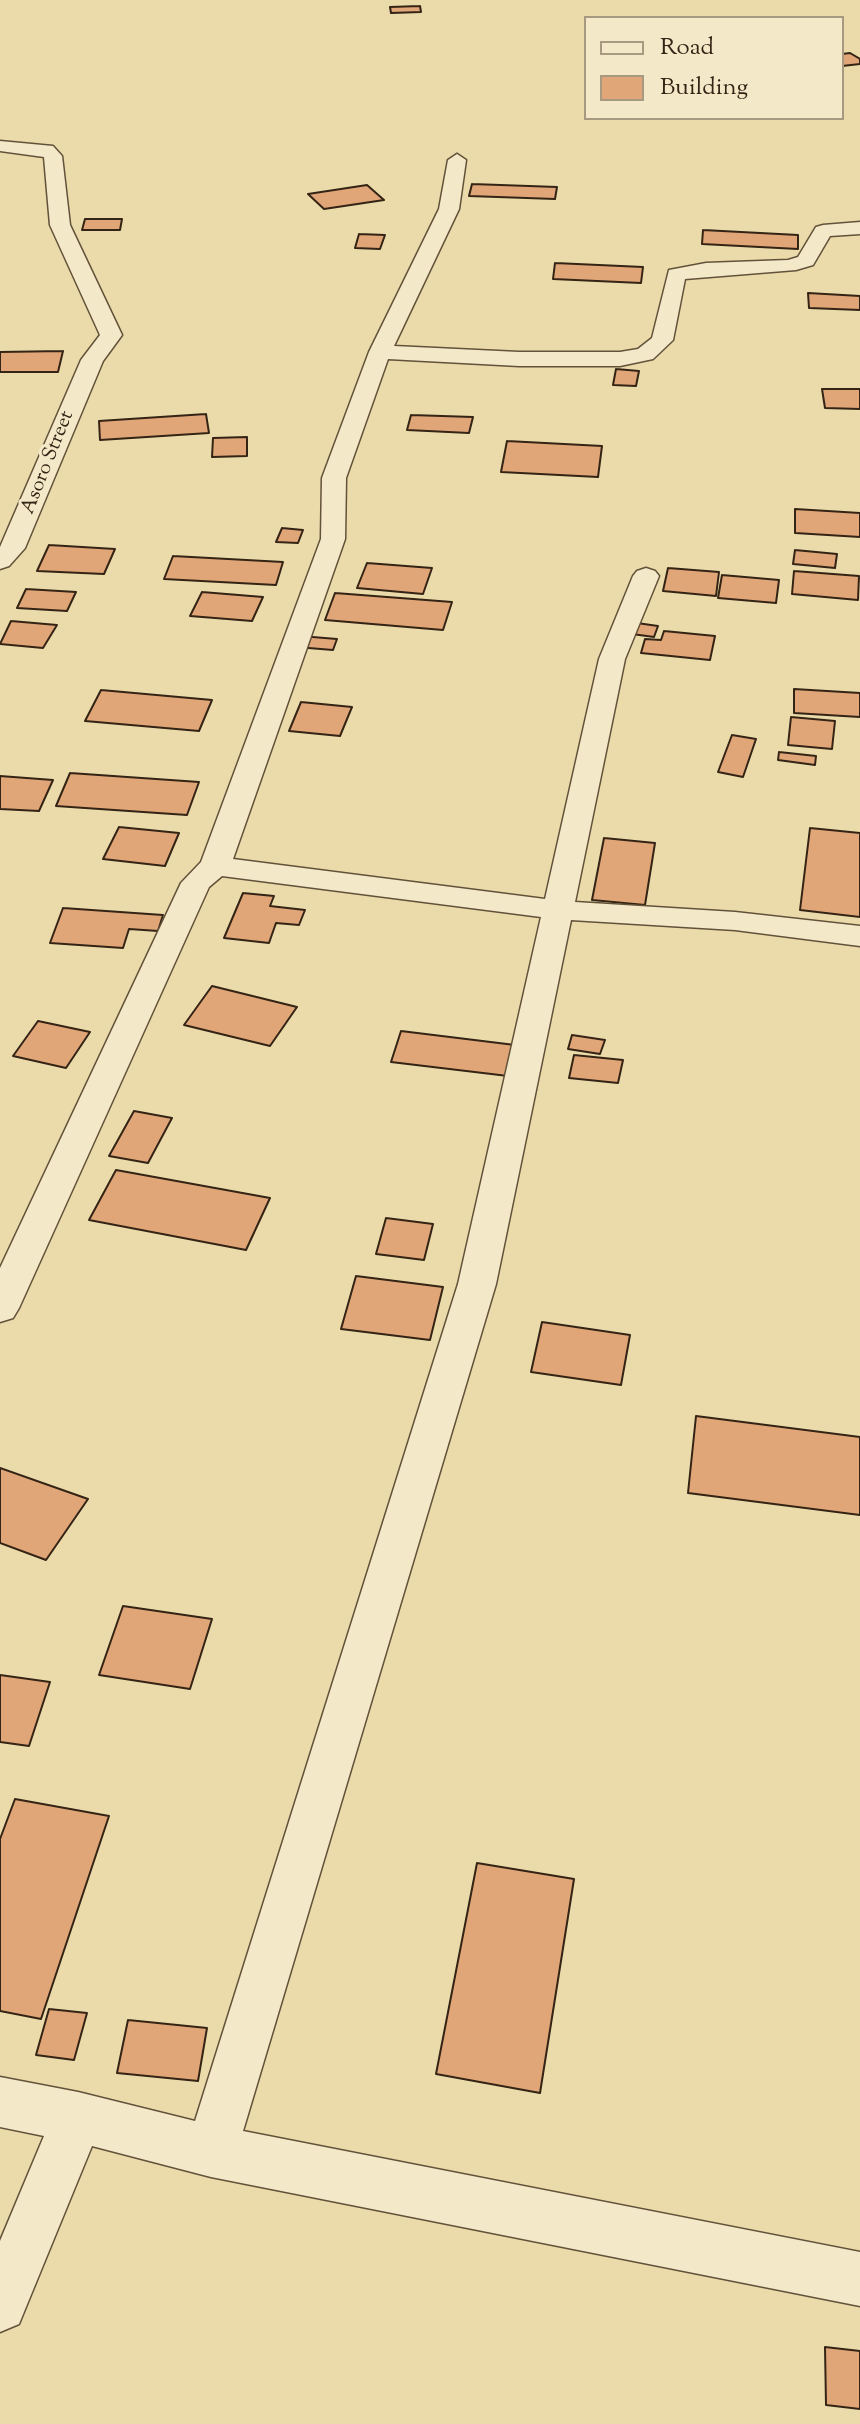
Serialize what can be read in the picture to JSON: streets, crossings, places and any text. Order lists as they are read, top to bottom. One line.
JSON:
{"streets":{"street":["Asoro Street"]},"legend":["Road","Building"]}
